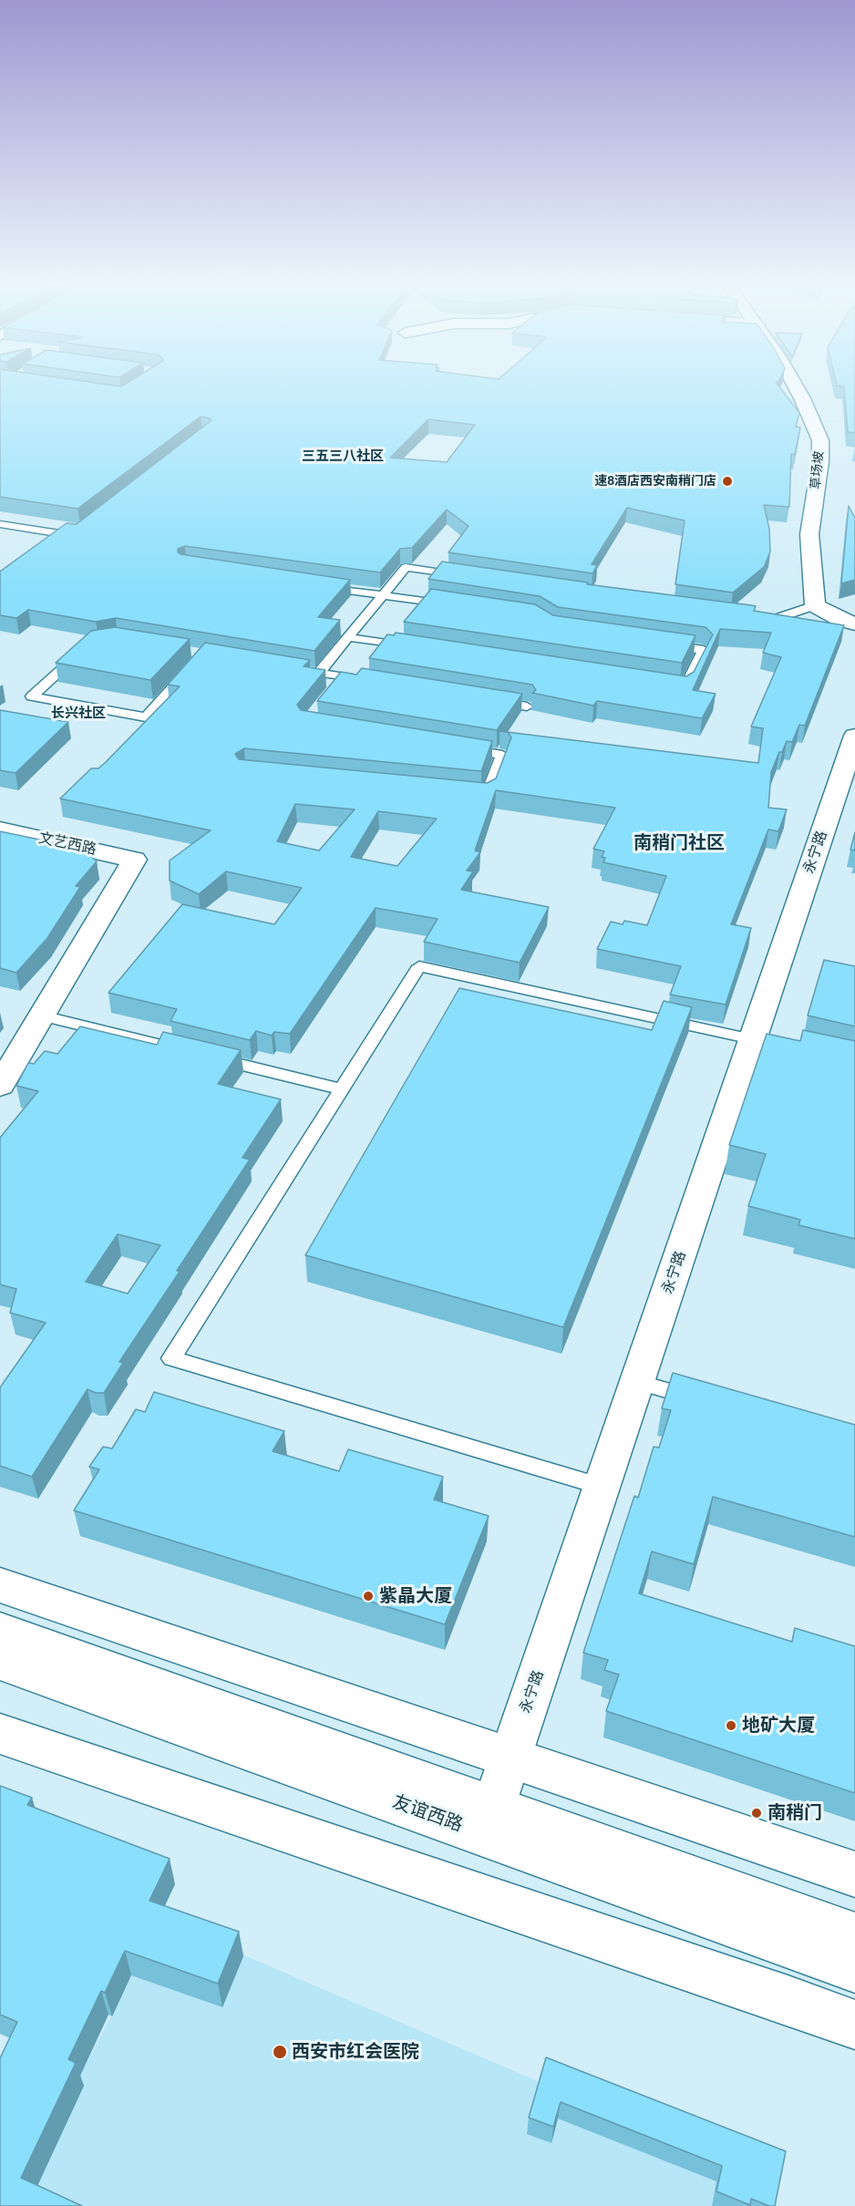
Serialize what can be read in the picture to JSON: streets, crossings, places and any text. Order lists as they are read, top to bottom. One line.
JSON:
{"streets":{"street":["草场坡","文艺西路","永宁路","友谊西路"]},"crossings":[["永宁路","友谊西路"]],"districts":["三五三八社区","长兴社区","南稍门社区"],"places":["速8酒店西安南稍门店","紫晶大厦","地矿大厦","南稍门","西安市红会医院"]}
